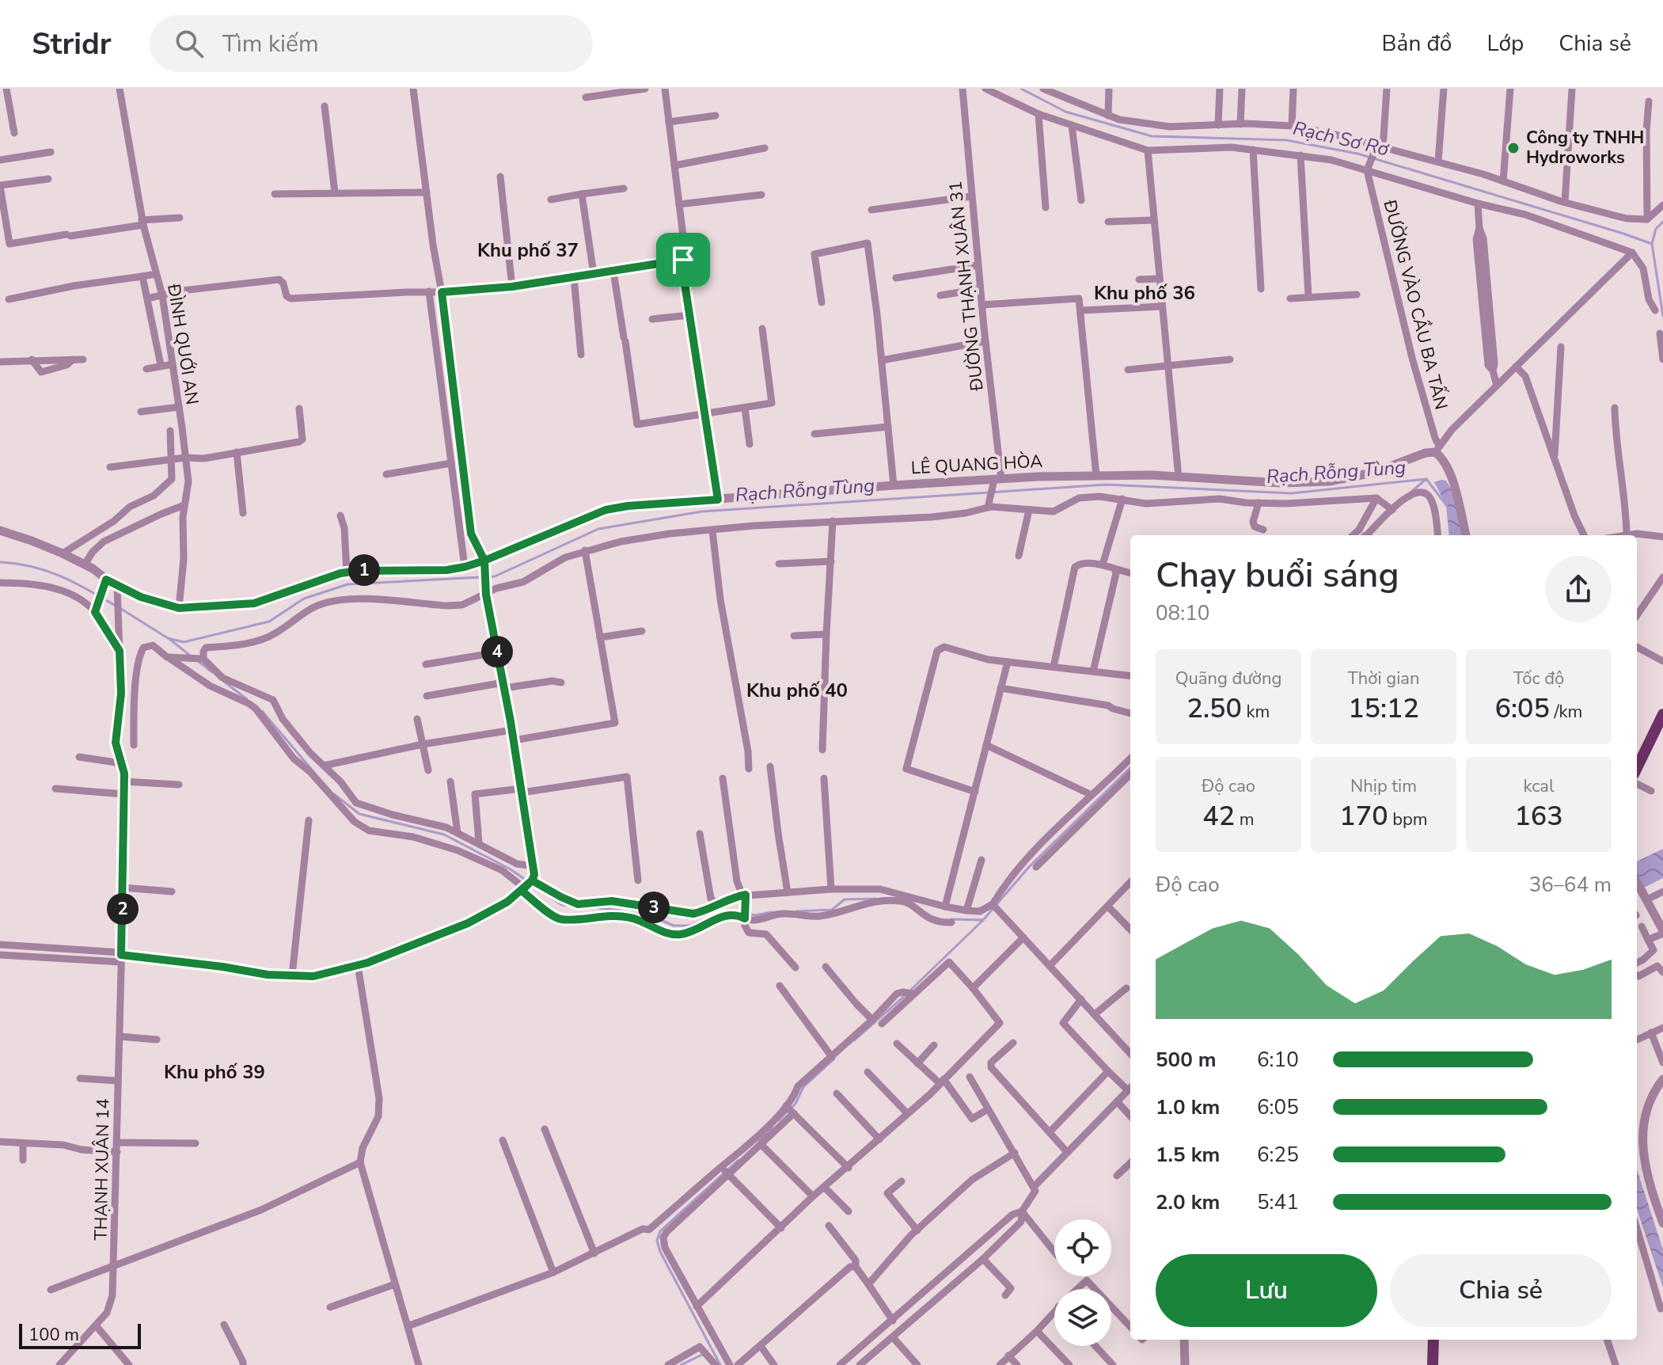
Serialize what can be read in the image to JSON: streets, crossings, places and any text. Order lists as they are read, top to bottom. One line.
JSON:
{"streets":{"street":["ĐƯỜNG THẠNH XUÂN 31","ĐƯỜNG VÀO CẦU BA TẤN","ĐÌNH QUỚI AN","LÊ QUANG HÒA","THẠNH XUÂN 14"]},"crossings":[["ĐƯỜNG THẠNH XUÂN 31","LÊ QUANG HÒA"],["ĐƯỜNG VÀO CẦU BA TẤN","LÊ QUANG HÒA"],["ĐÌNH QUỚI AN","LÊ QUANG HÒA"],["LÊ QUANG HÒA","THẠNH XUÂN 14"]],"districts":["Khu phố 37","Khu phố 36","Khu phố 40","Khu phố 39"],"water":["Rạch Sơ Rơ","Rạch Rỗng Tùng"],"places":["Công ty TNHH Hydroworks"],"scale_bar":"100 m","page":{"header":"Stridr","search":"Tìm kiếm","nav":["Bản đồ","Lớp","Chia sẻ"],"heading":["Chạy buổi sáng","08:10"],"pins":["1","4","3","2"],"stats":[["Quãng đường","2.50 km"],["Thời gian","15:12"],["Tốc độ","6:05 /km"],["Độ cao","42 m"],["Nhịp tim","170 bpm"],["kcal","163"]],"chart":["Độ cao","36–64 m"],"list":[{"name":"500 m","note":"6:10"},{"name":"1.0 km","note":"6:05"},{"name":"1.5 km","note":"6:25"},{"name":"2.0 km","note":"5:41"}],"buttons":["Lưu","Chia sẻ"],"scale":"100 m"}}
